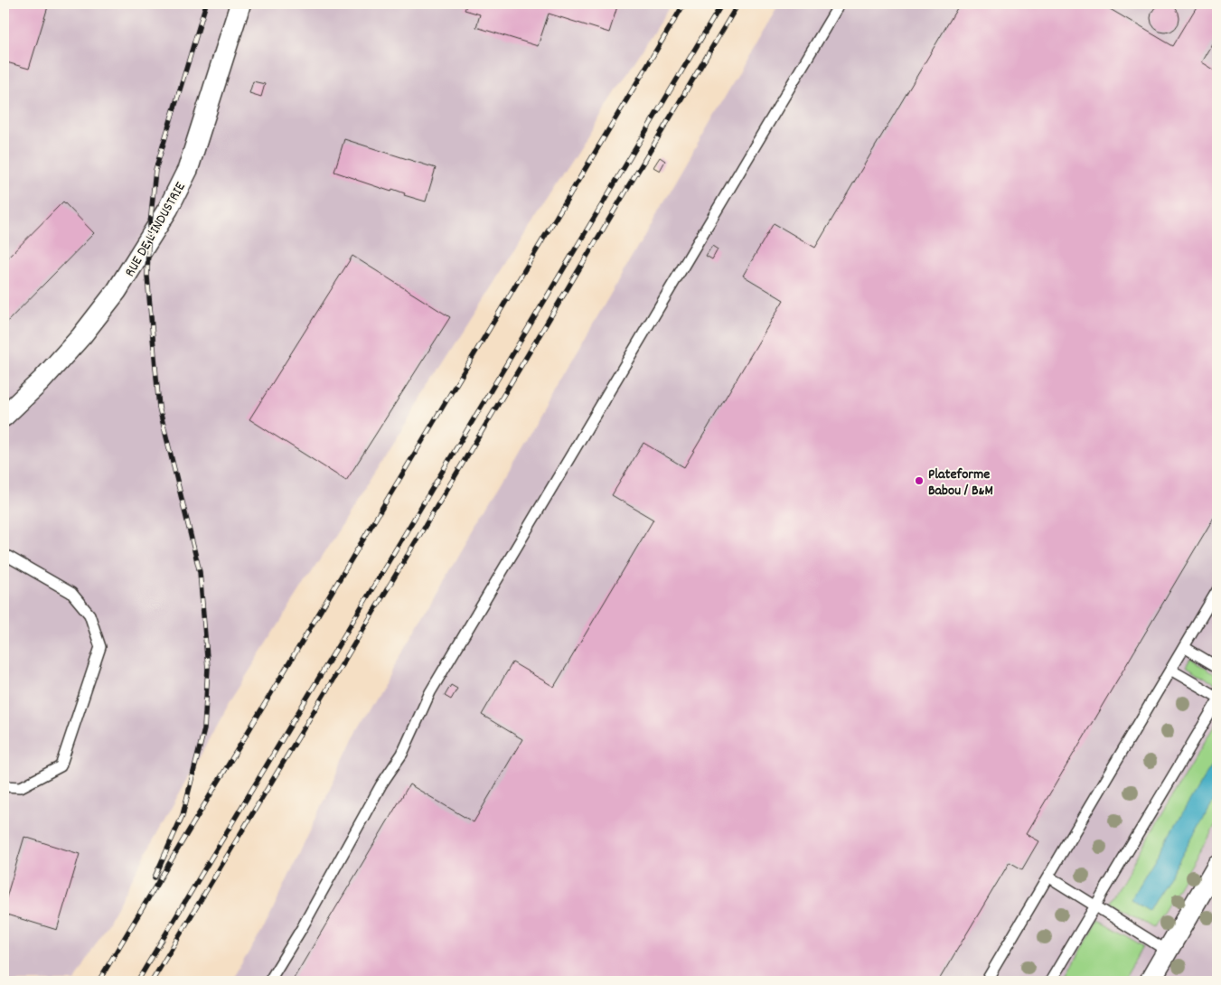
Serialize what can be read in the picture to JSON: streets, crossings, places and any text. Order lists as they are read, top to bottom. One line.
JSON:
{"streets":{"street":["RUE DE L'INDUSTRIE"]},"places":["Plateforme Babou / B&M"]}
